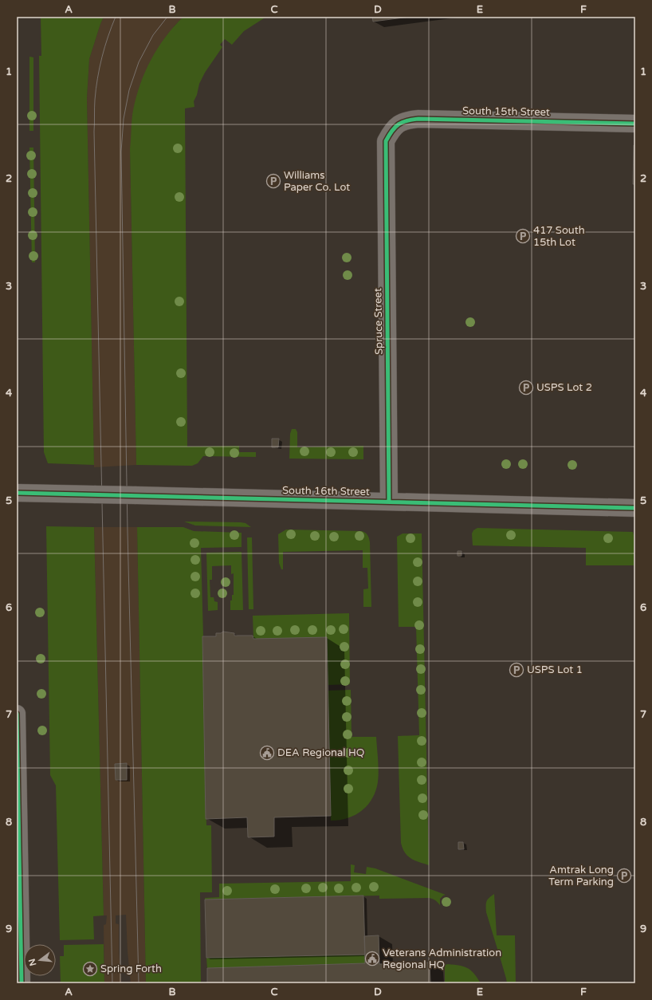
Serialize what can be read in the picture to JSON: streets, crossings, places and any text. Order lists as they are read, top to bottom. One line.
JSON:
{"streets":{"street":["South 15th Street","Spruce Street","South 16th Street"]},"crossings":[["South 15th Street","Spruce Street"],["Spruce Street","South 16th Street"]],"places":{"parking":["Williams Paper Co. Lot","417 South 15th Lot","USPS Lot 2","USPS Lot 1","Amtrak Long Term Parking"],"public building":["DEA Regional HQ","Veterans Administration Regional HQ"],"place":["Spring Forth"]},"north":"left","grid":{"columns":["A","B","C","D","E","F"],"rows":["1","2","3","4","5","6","7","8","9"]}}
